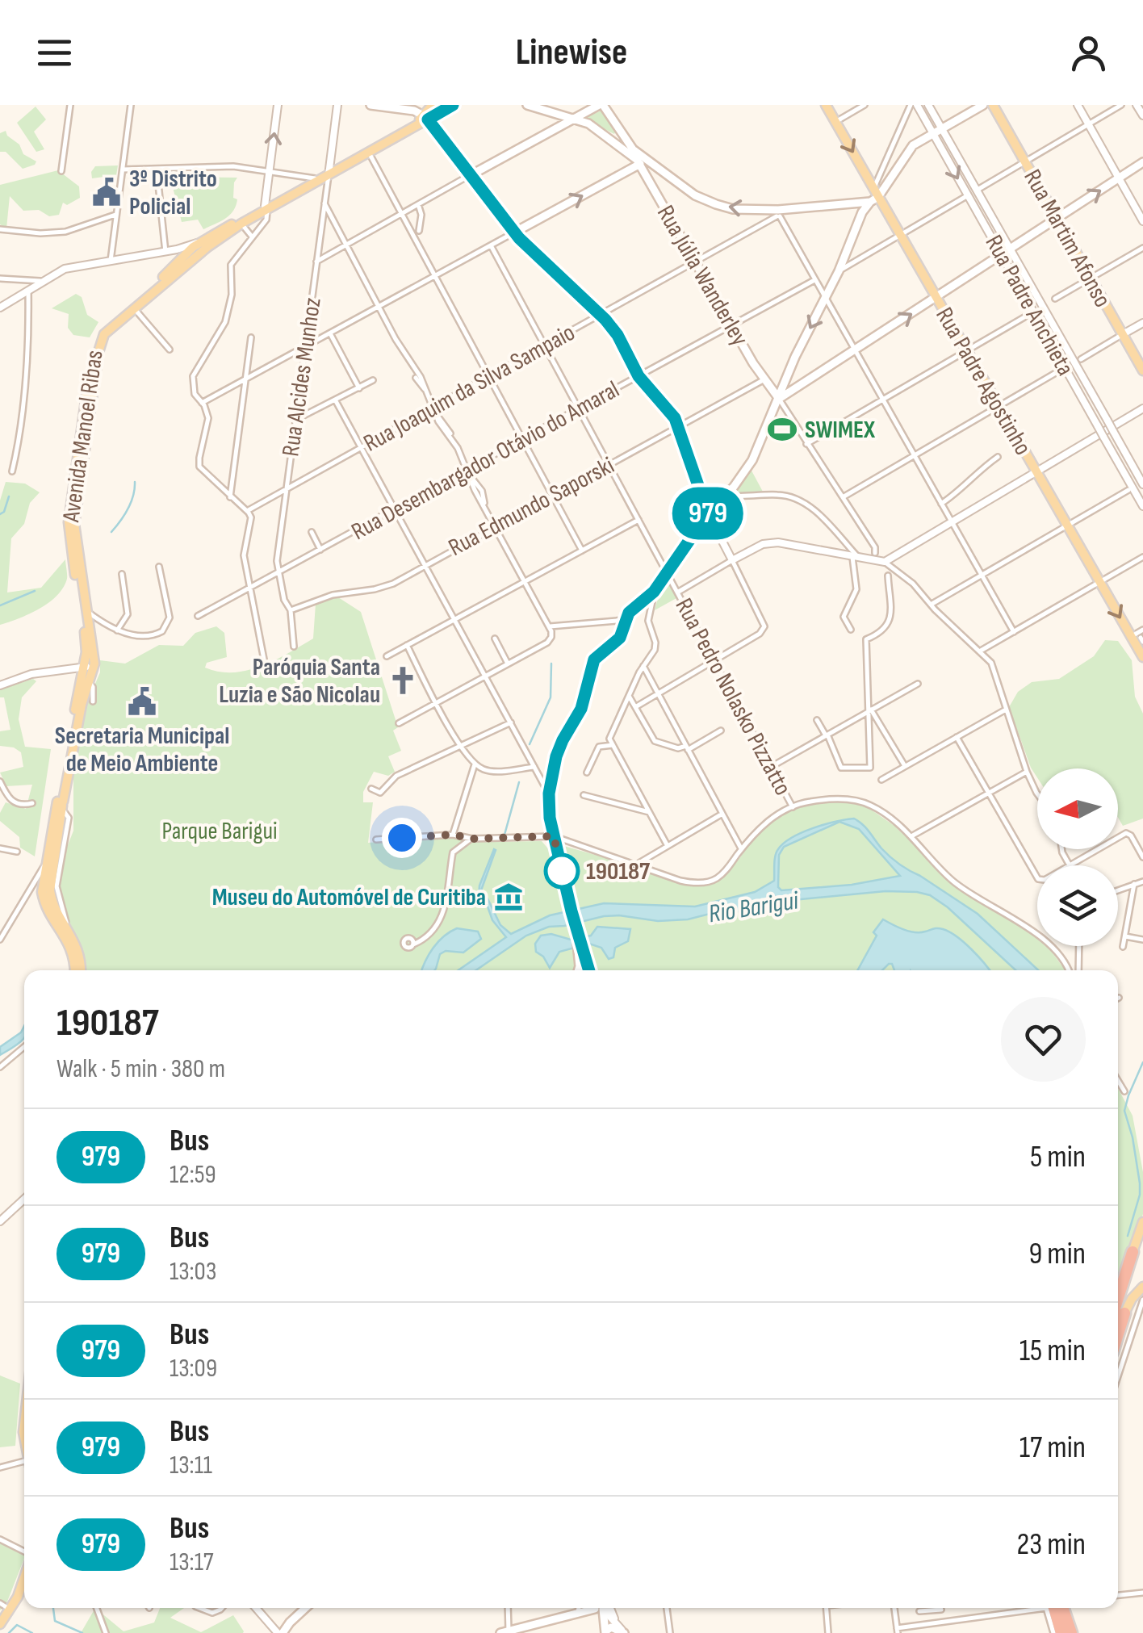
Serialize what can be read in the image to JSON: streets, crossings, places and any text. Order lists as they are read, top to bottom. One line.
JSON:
{"streets":{"main road":["Rua Martim Afonso","Rua Júlia Wanderley","Rua Padre Agostinho","Avenida Manoel Ribas"],"street":["Rua Padre Anchieta","Rua Alcides Munhoz","Rua Joaquim da Silva Sampaio","Rua Desembargador Otávio do Amaral","Rua Edmundo Saporski","Rua Pedro Nolasko Pizzatto"]},"crossings":[["Rua Júlia Wanderley","Rua Joaquim da Silva Sampaio"],["Rua Júlia Wanderley","Rua Desembargador Otávio do Amaral"],["Rua Júlia Wanderley","Rua Edmundo Saporski"],["Rua Alcides Munhoz","Rua Joaquim da Silva Sampaio"],["Rua Alcides Munhoz","Avenida Manoel Ribas"],["Rua Alcides Munhoz","Rua Desembargador Otávio do Amaral"],["Rua Alcides Munhoz","Rua Edmundo Saporski"],["Rua Joaquim da Silva Sampaio","Rua Pedro Nolasko Pizzatto"],["Rua Desembargador Otávio do Amaral","Rua Pedro Nolasko Pizzatto"],["Rua Edmundo Saporski","Rua Pedro Nolasko Pizzatto"]],"water":["Rio Barigui"],"parks":["Parque Barigui"],"places":{"public building":["3º Distrito Policial","Secretaria Municipal de Meio Ambiente"],"sports":["SWIMEX"],"church":["Paróquia Santa Luzia e São Nicolau"],"other":["190187"],"museum":["Museu do Automóvel de Curitiba"]},"lines":["bus line 979"],"north":"left","page":{"header":"Linewise","on_map":"979","heading":["190187","Walk · 5 min · 380 m"],"list":[{"mark":"979","name":"Bus","note":"12:59","value":"5 min"},{"mark":"979","name":"Bus","note":"13:03","value":"9 min"},{"mark":"979","name":"Bus","note":"13:09","value":"15 min"},{"mark":"979","name":"Bus","note":"13:11","value":"17 min"},{"mark":"979","name":"Bus","note":"13:17","value":"23 min"}]}}
